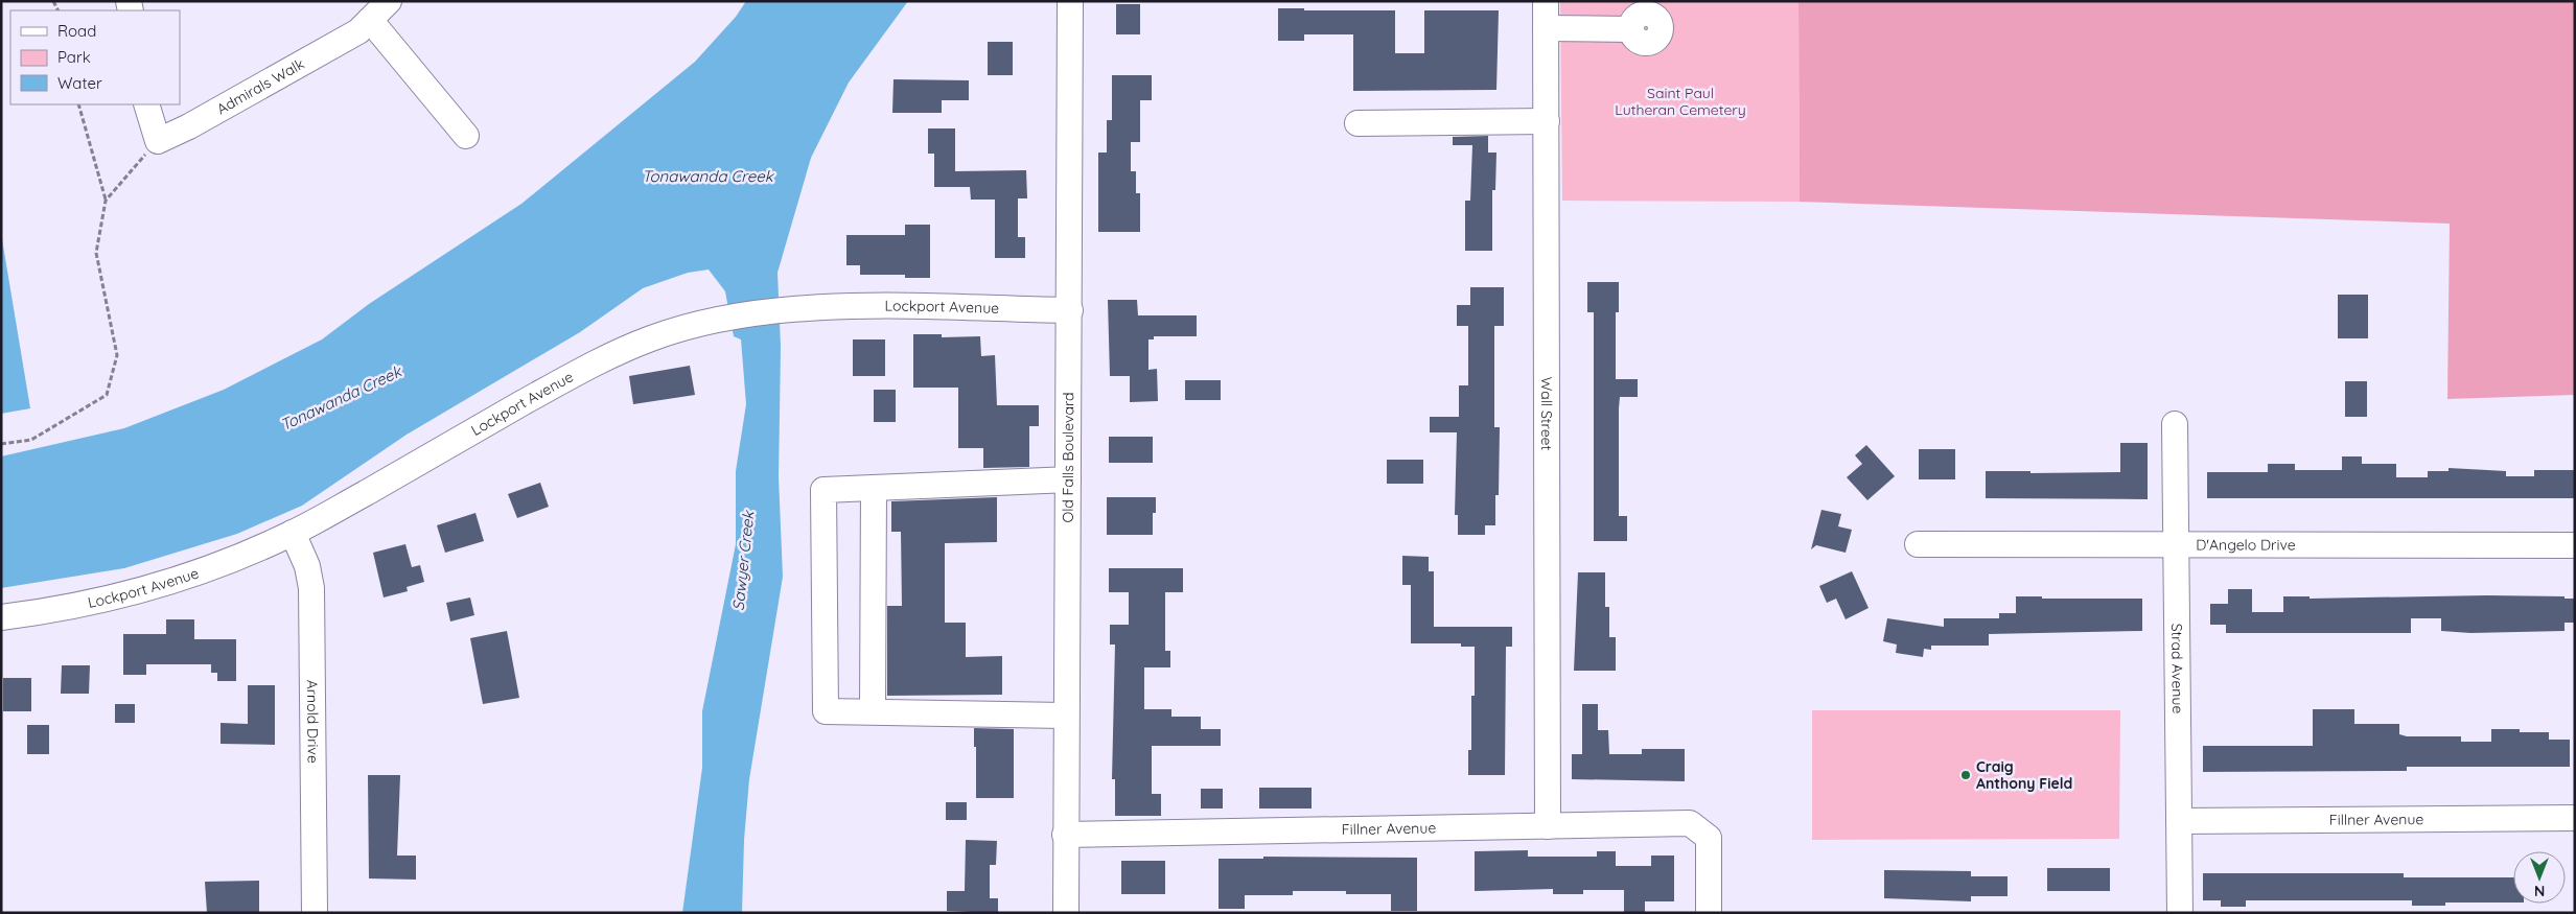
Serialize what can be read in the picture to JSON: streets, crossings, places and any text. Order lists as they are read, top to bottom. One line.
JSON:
{"streets":{"street":["Admirals Walk","Lockport Avenue","Wall Street","Old Falls Boulevard","D'Angelo Drive","Strad Avenue","Arnold Drive","Fillner Avenue"]},"crossings":[["Lockport Avenue","Old Falls Boulevard"],["Lockport Avenue","Arnold Drive"],["Wall Street","Fillner Avenue"],["Old Falls Boulevard","Fillner Avenue"],["D'Angelo Drive","Strad Avenue"],["Strad Avenue","Fillner Avenue"]],"water":["Tonawanda Creek","Sawyer Creek"],"parks":["Saint Paul Lutheran Cemetery"],"places":["Craig Anthony Field"],"legend":["Road","Park","Water"],"north":"bottom"}
